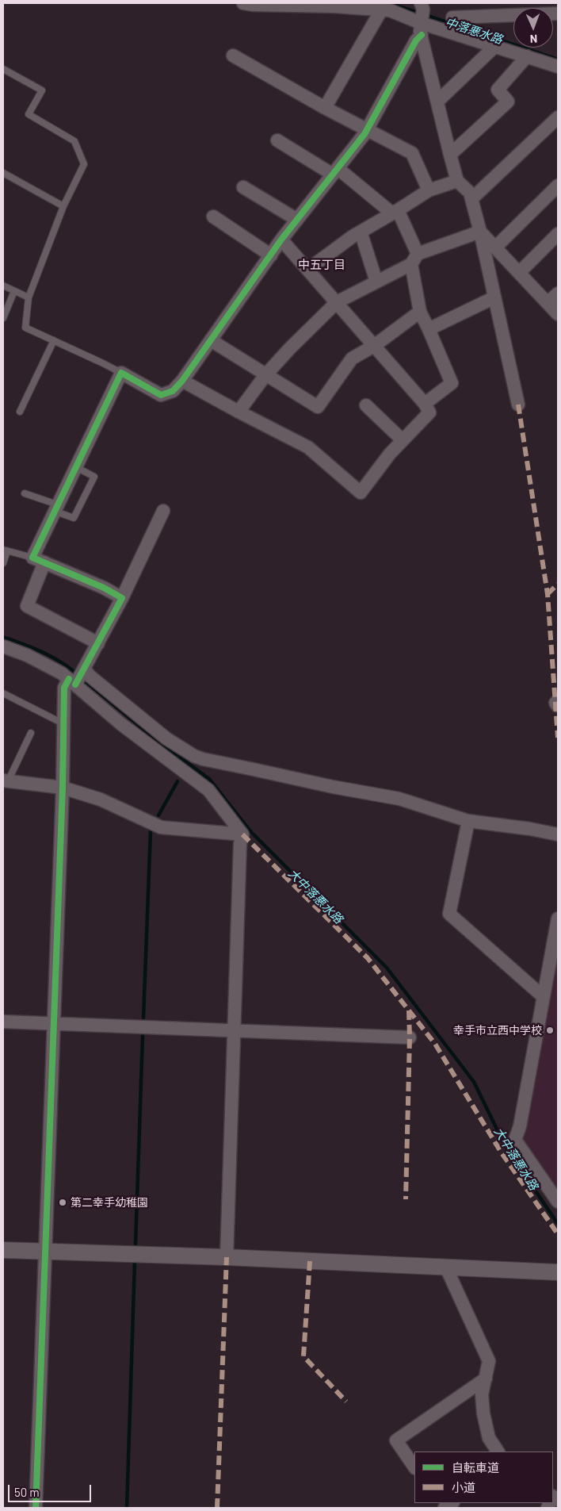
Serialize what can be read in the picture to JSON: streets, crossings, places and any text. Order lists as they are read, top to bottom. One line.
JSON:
{"districts":["中五丁目"],"water":["中落悪水路","大中落悪水路"],"places":["幸手市立西中学校","第二幸手幼稚園"],"legend":["自転車道","小道"],"scale_bar":"50 m","north":"bottom"}
